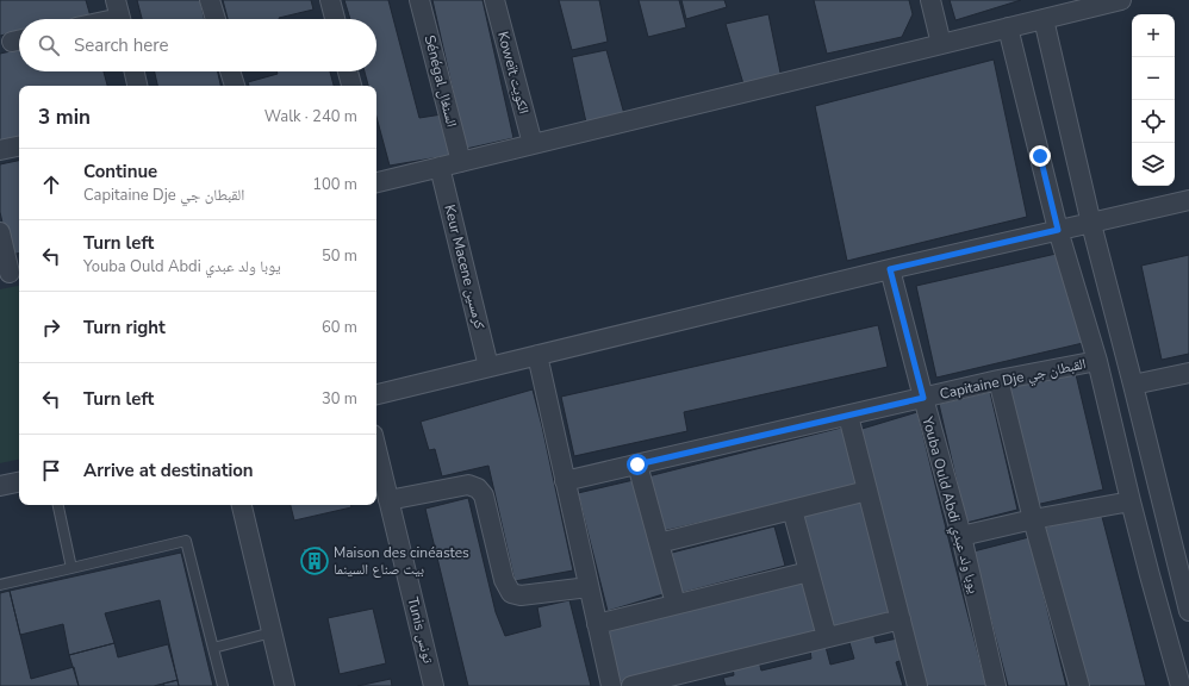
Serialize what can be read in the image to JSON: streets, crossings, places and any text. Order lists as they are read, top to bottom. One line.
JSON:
{"streets":{"street":["Koweït الكويت","Sénégal السنغال","Keur Macene كرمسين","Capitaine Dje القبطان جي","Youba Ould Abdi يوبا ولد عبدي","Tunis تونس"]},"crossings":[["Capitaine Dje القبطان جي","Youba Ould Abdi يوبا ولد عبدي"]],"places":{"building":["Maison des cinéastes بيت صناع السينما"]},"page":{"map_buttons":["+","−"],"search":"Search here","heading":["3 min","Walk · 240 m"],"list":[["Continue","Capitaine Dje القبطان جي","100 m"],["Turn left","Youba Ould Abdi يوبا ولد عبدي","50 m"],["Turn right","60 m"],["Turn left","30 m"],"Arrive at destination"]}}
